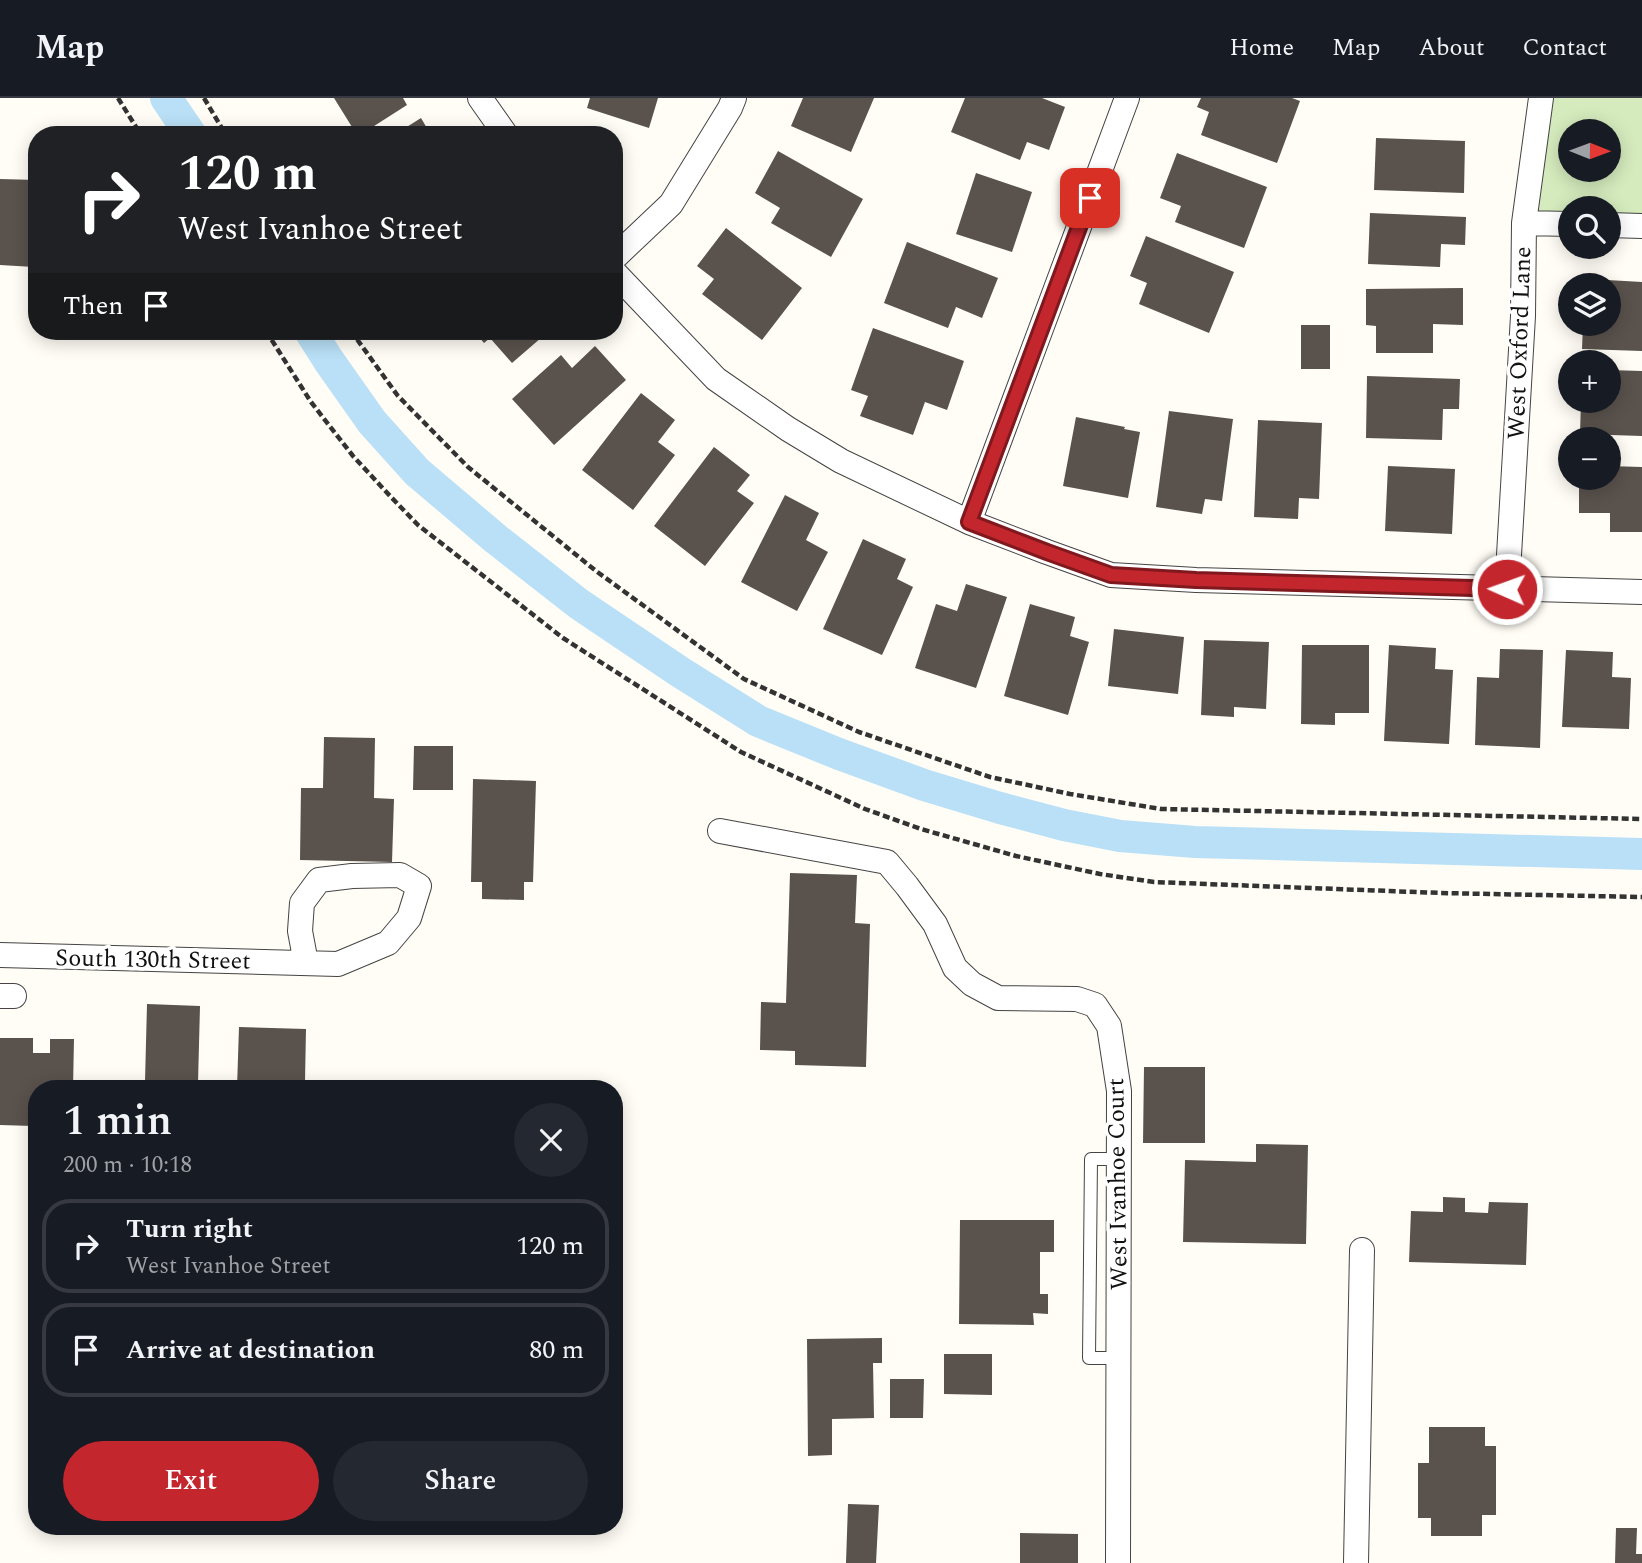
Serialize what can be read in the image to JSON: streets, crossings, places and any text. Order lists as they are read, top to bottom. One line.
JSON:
{"streets":{"street":["West Oxford Lane","South 130th Street","West Ivanhoe Court"]},"north":"right","page":{"header":"Map","nav":["Home","Map","About","Contact"],"map_buttons":["+","−"],"turn":["120 m","West Ivanhoe Street"],"then":"Then","heading":["1 min","200 m · 10:18"],"list":[{"name":"Turn right","note":"West Ivanhoe Street","value":"120 m"},{"name":"Arrive at destination","value":"80 m"}],"buttons":["Exit","Share"]}}
